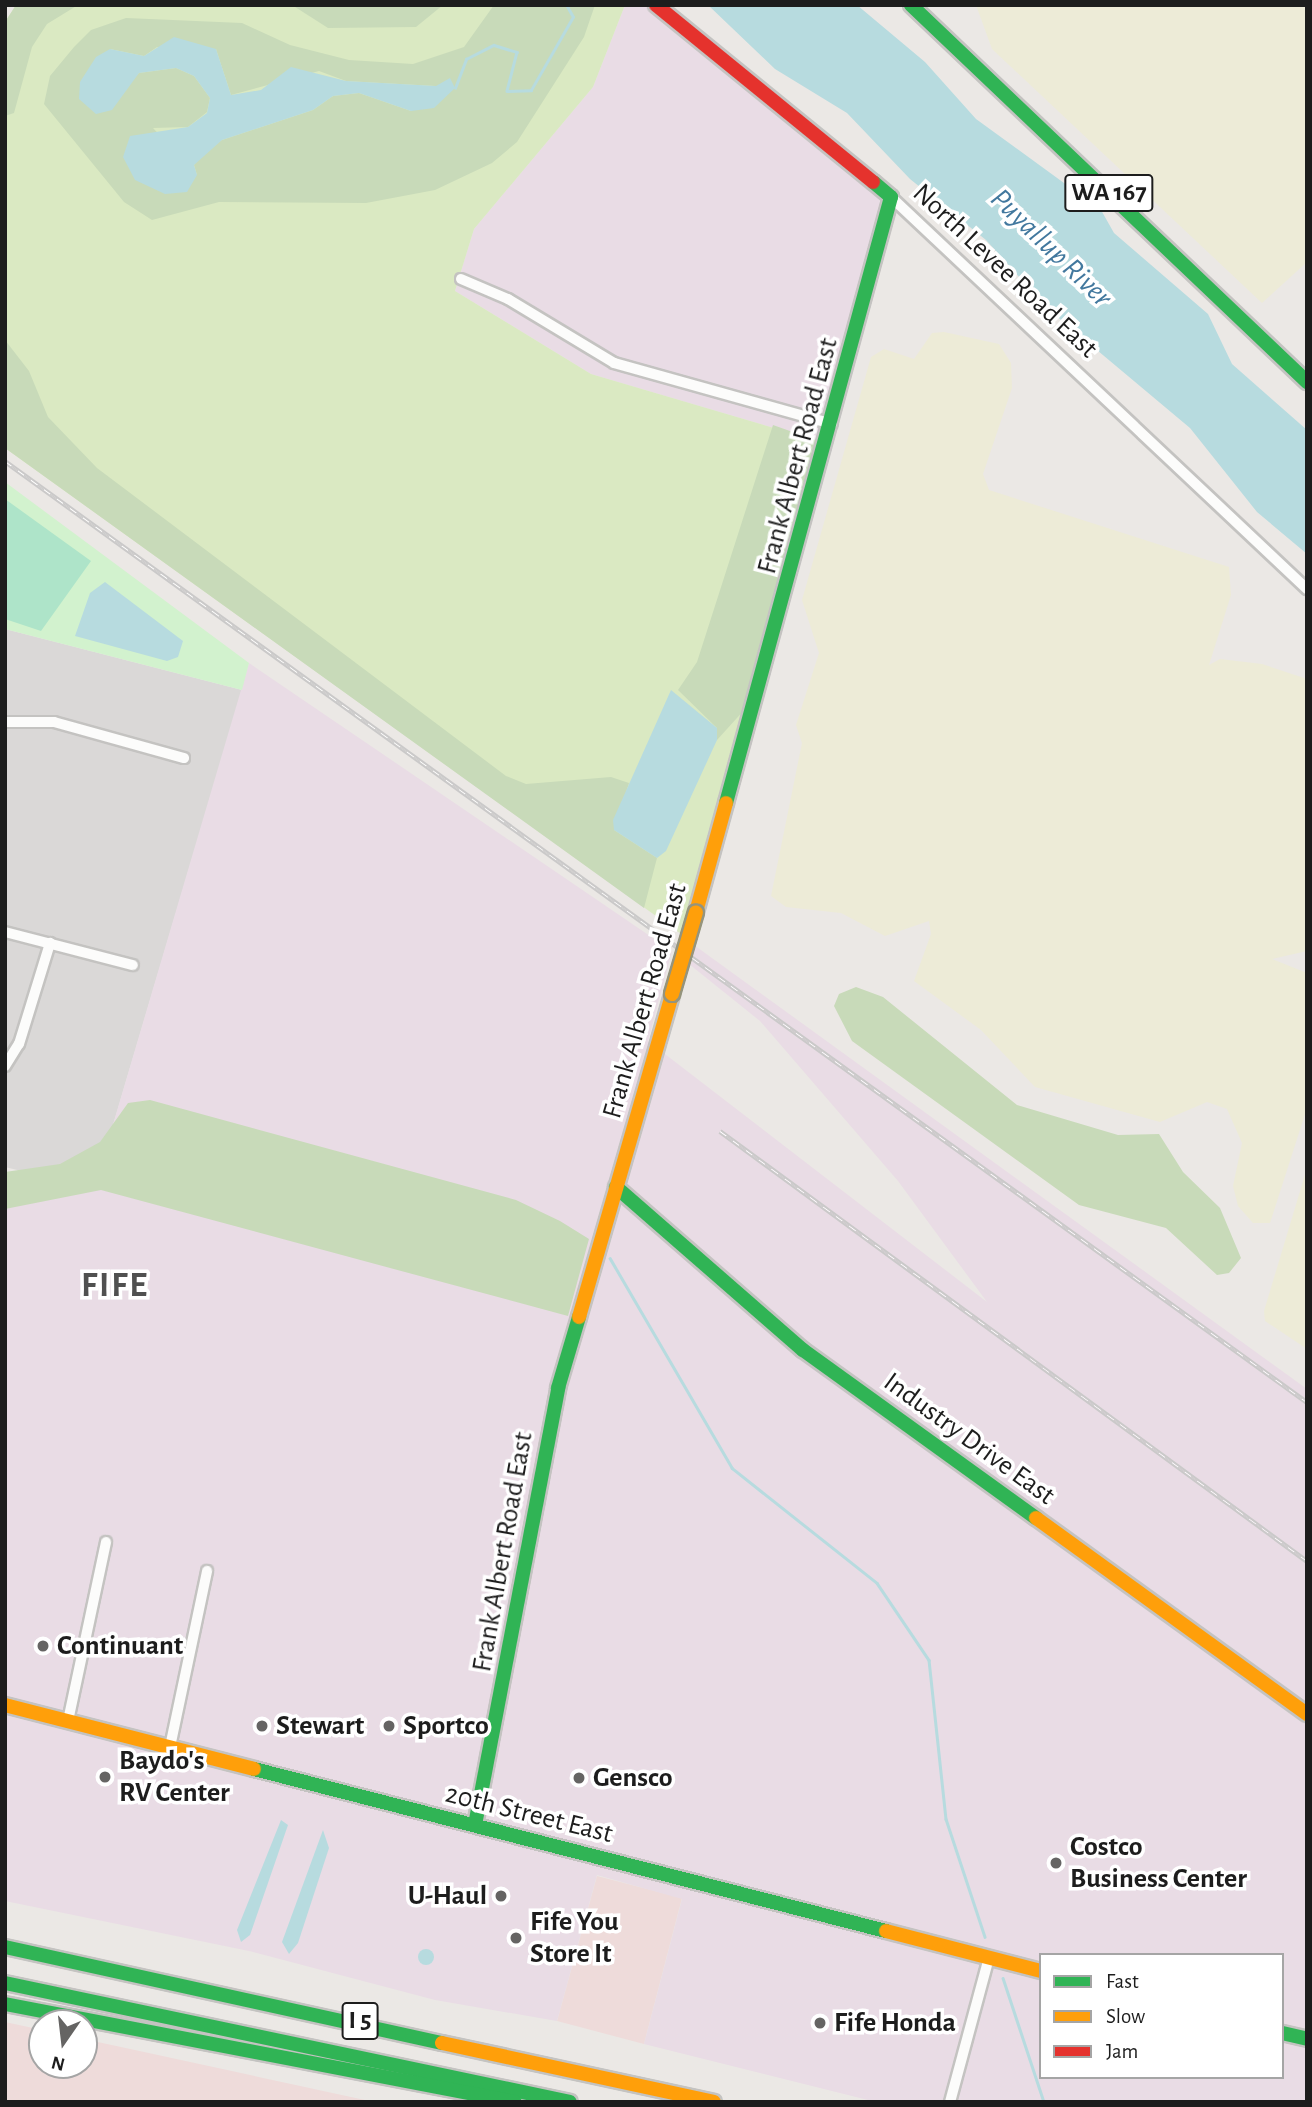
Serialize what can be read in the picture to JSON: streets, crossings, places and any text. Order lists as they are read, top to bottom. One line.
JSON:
{"streets":{"main road":["WA 167","North Levee Road East","Frank Albert Road East","Industry Drive East","20th Street East","I 5"]},"crossings":[["North Levee Road East","Frank Albert Road East"],["Frank Albert Road East","Industry Drive East"],["Frank Albert Road East","20th Street East"]],"districts":["FIFE"],"water":["Puyallup River"],"places":["Continuant","Stewart","Sportco","Baydo's RV Center","Gensco","Costco Business Center","U-Haul","Fife You Store It","Fife Honda"],"legend":["Fast","Slow","Jam"],"north":"bottom"}
